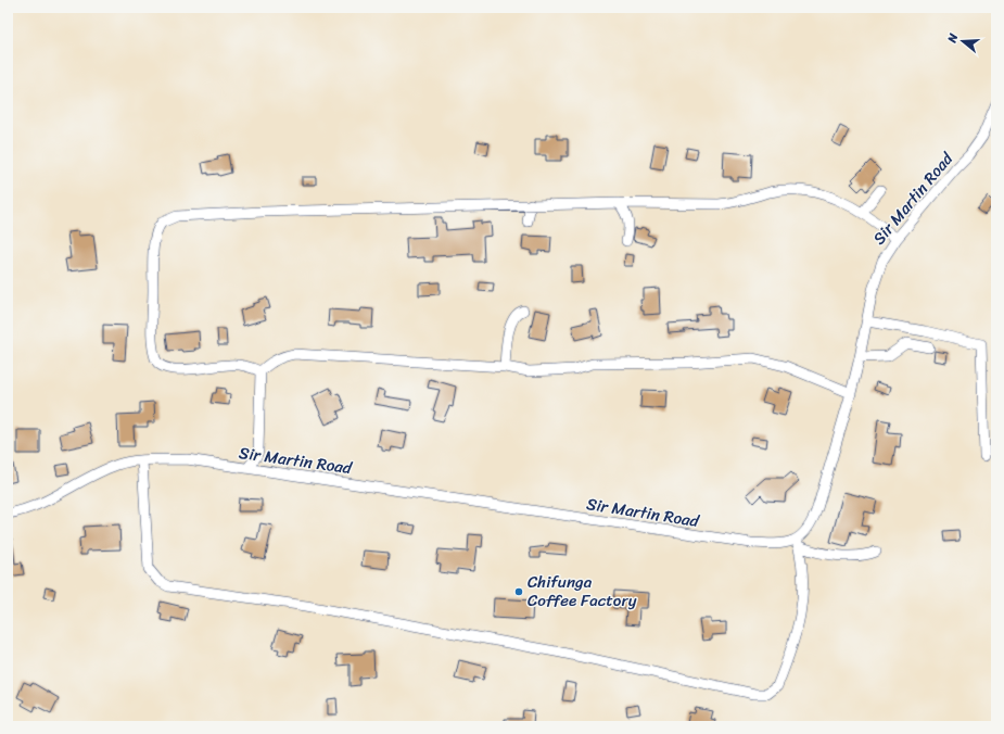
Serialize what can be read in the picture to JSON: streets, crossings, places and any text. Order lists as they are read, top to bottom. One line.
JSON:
{"streets":{"street":["Sir Martin Road"]},"places":["Chifunga Coffee Factory"],"north":"left"}
